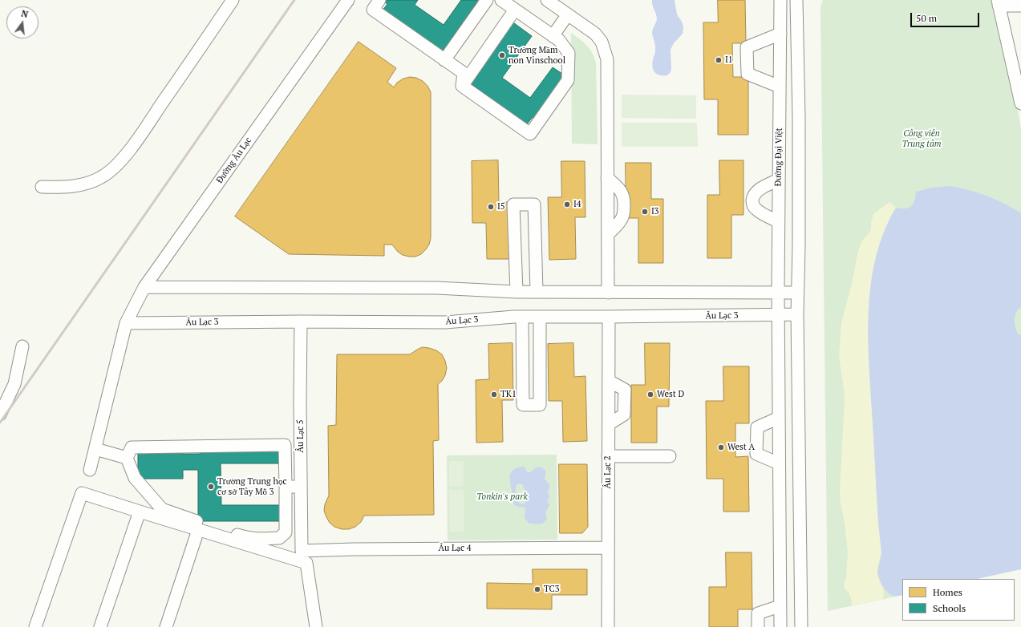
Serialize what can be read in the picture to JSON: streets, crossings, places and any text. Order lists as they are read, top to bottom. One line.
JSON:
{"streets":{"street":["Đường Đại Việt","Đường Âu Lạc","Âu Lạc 3","Âu Lạc 5","Âu Lạc 2","Âu Lạc 4"]},"crossings":[["Đường Đại Việt","Âu Lạc 3"],["Đường Âu Lạc","Âu Lạc 3"],["Âu Lạc 3","Âu Lạc 5"],["Âu Lạc 3","Âu Lạc 2"],["Âu Lạc 5","Âu Lạc 4"],["Âu Lạc 2","Âu Lạc 4"]],"parks":["Công viên Trung tâm","Tonkin's park"],"places":["Trường Mầm non Vinschool","I1","I4","I5","I3","TK1","West D","West A","Trường Trung học cơ sở Tây Mỗ 3","TC3"],"legend":["Homes","Schools"],"scale_bar":"50 m","north":"top"}
